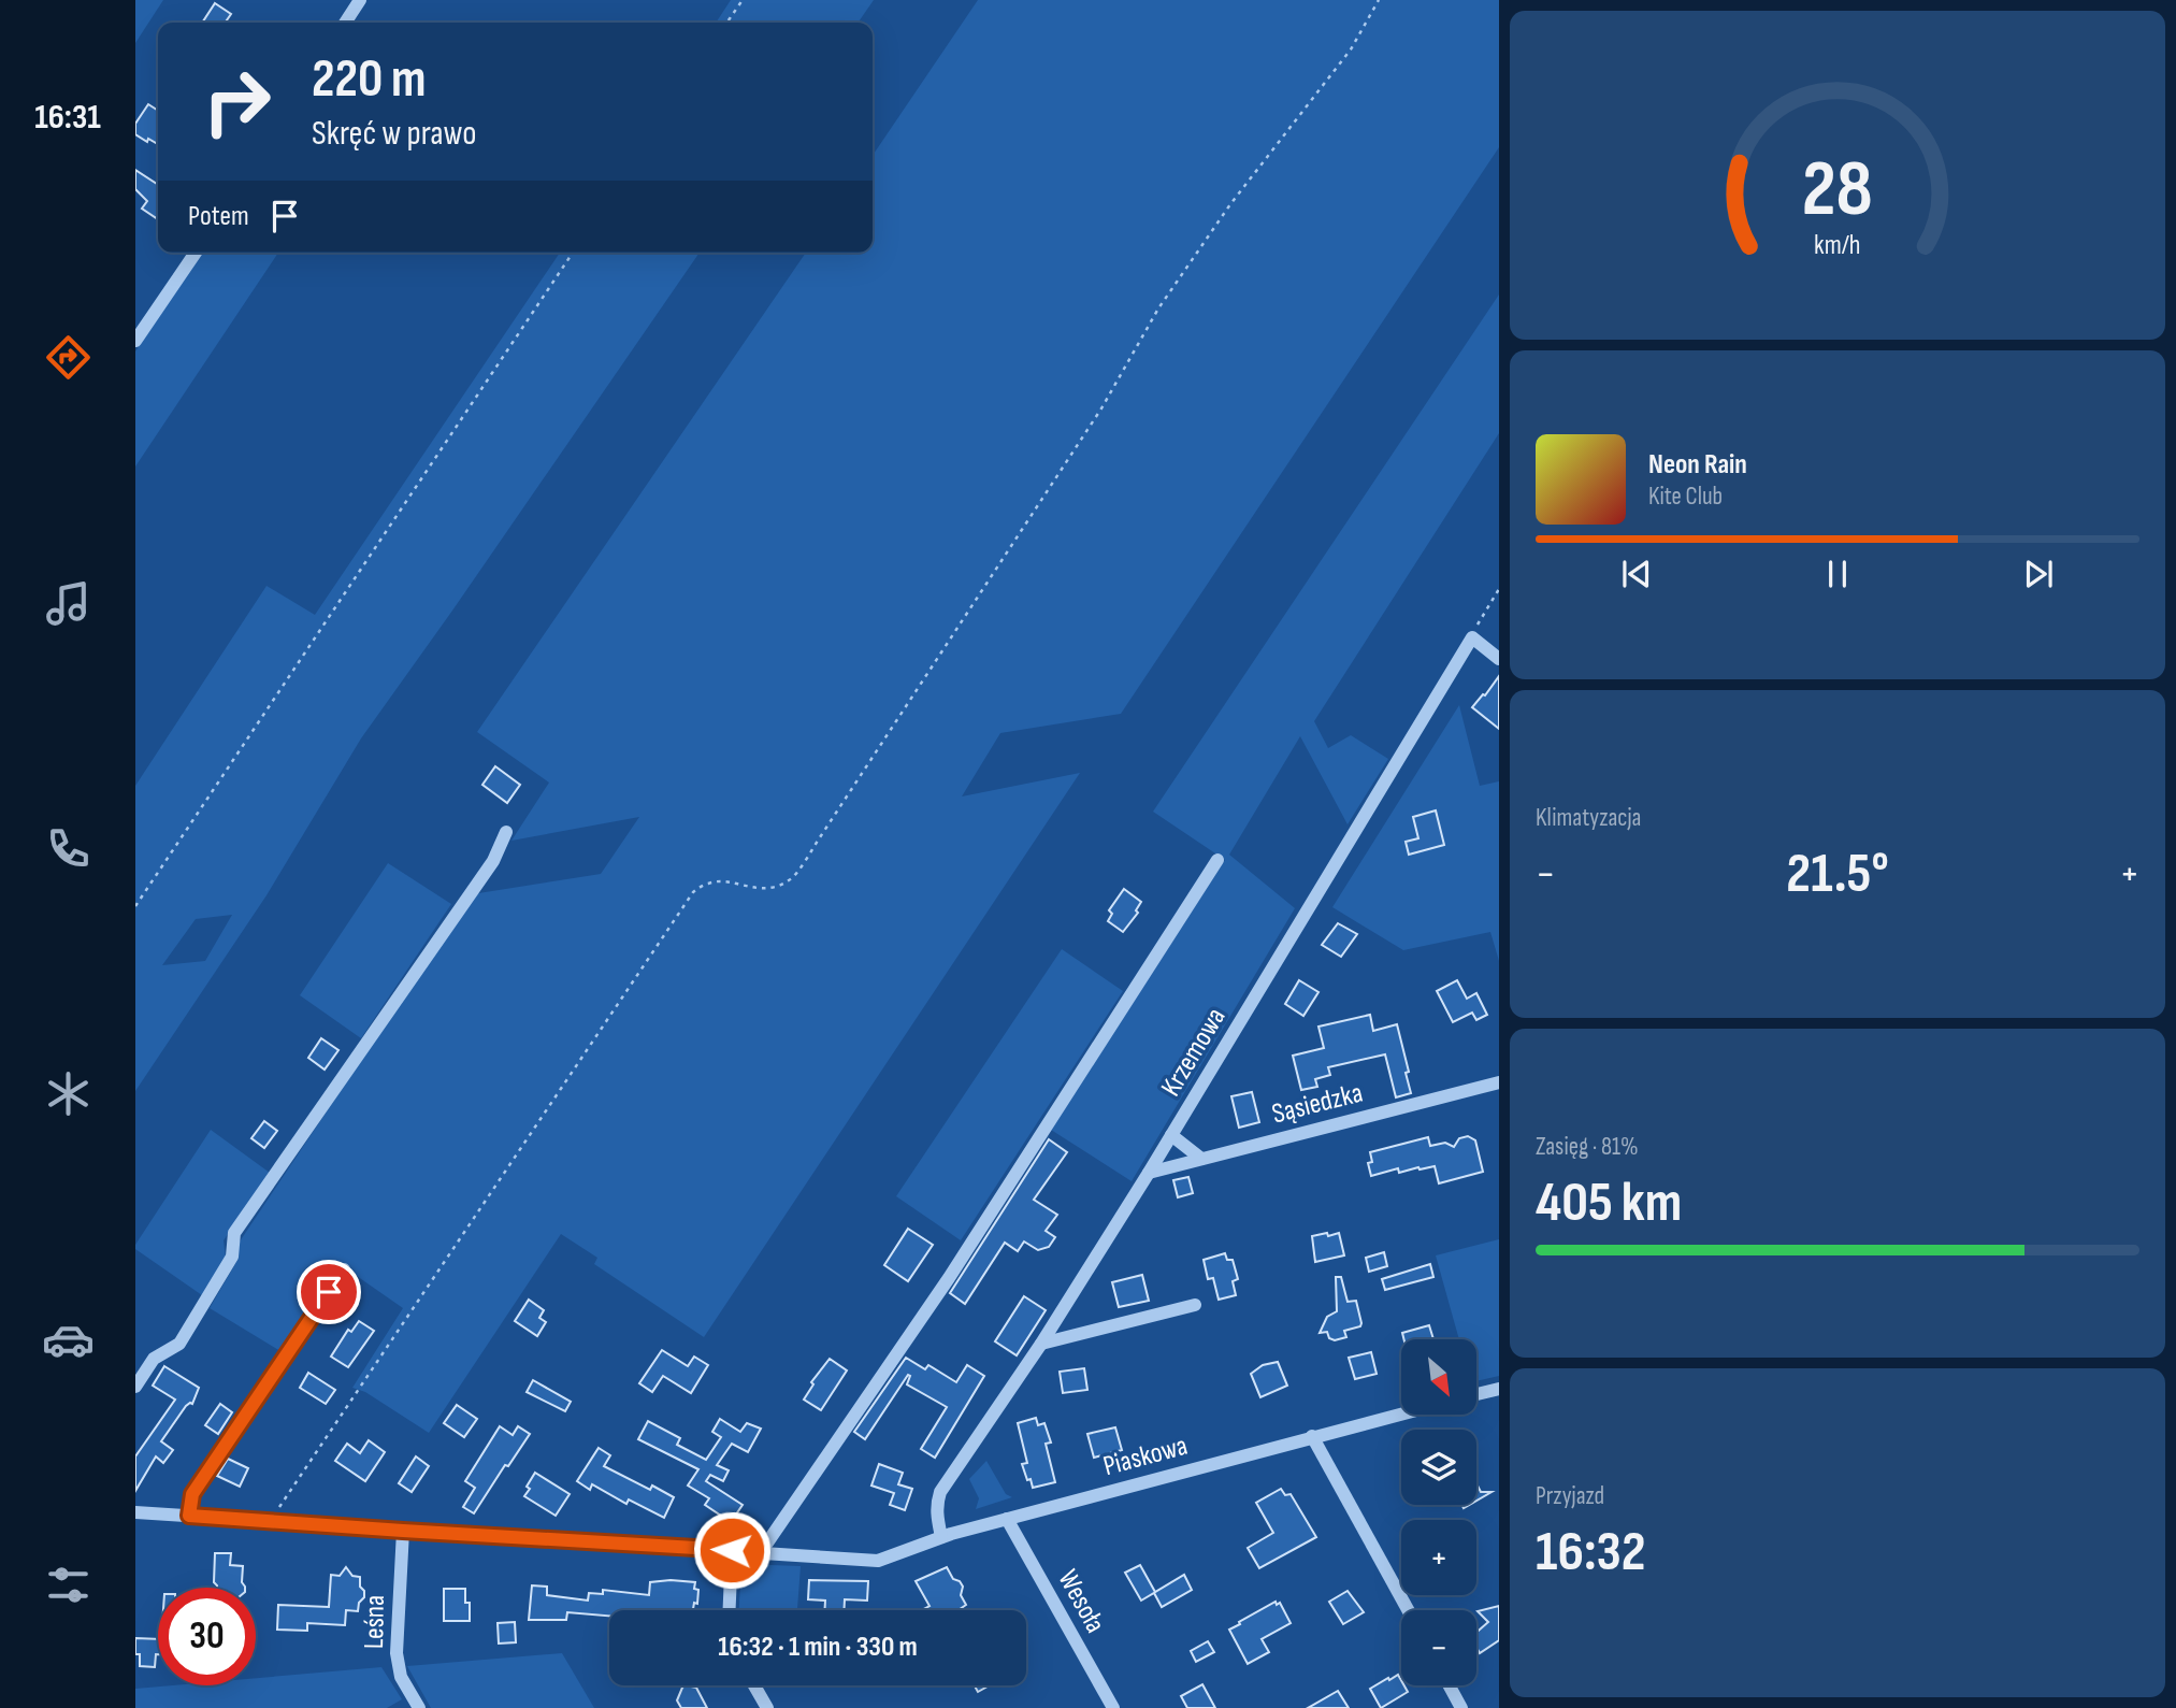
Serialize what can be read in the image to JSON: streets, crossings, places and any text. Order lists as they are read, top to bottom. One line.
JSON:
{"streets":{"street":["Krzemowa","Sąsiedzka","Piaskowa","Wesoła","Leśna"]},"crossings":[["Krzemowa","Sąsiedzka"],["Krzemowa","Piaskowa"],["Piaskowa","Wesoła"],["Piaskowa","Leśna"]],"north":"bottom right","page":{"tabs":"16:31","turn":["220 m","Skręć w prawo"],"then":"Potem","song":["Neon Rain","Kite Club"],"tile":["Klimatyzacja",["Zasięg · 81%","405 km"],["Przyjazd","16:32"]],"heat":["−","21.5°","+"],"map_buttons":["+","−"],"limit":"30","trip":"16:32 · 1 min · 330 m","gauge":["28","km/h"]}}
